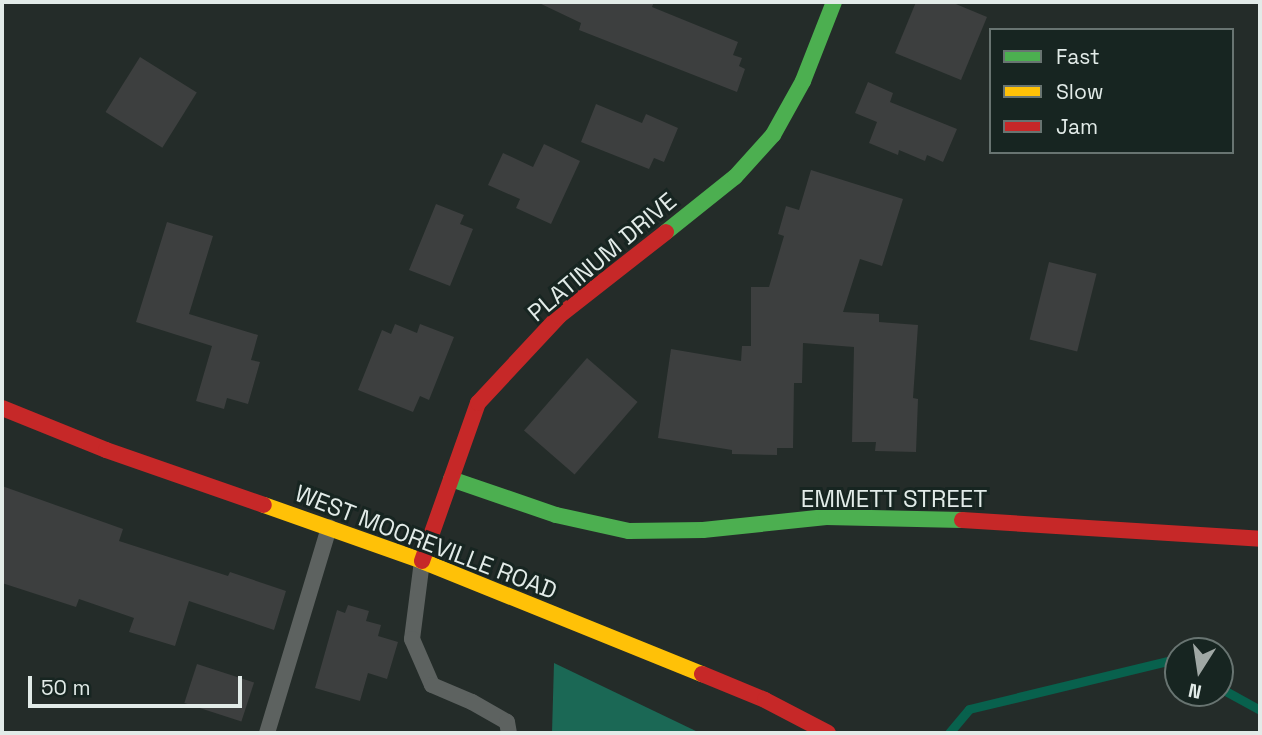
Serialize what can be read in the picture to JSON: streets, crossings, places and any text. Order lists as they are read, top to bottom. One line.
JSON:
{"streets":{"street":["PLATINUM DRIVE","EMMETT STREET","WEST MOOREVILLE ROAD"]},"crossings":[["PLATINUM DRIVE","EMMETT STREET"],["PLATINUM DRIVE","WEST MOOREVILLE ROAD"]],"legend":["Fast","Slow","Jam"],"scale_bar":"50 m","north":"bottom"}
